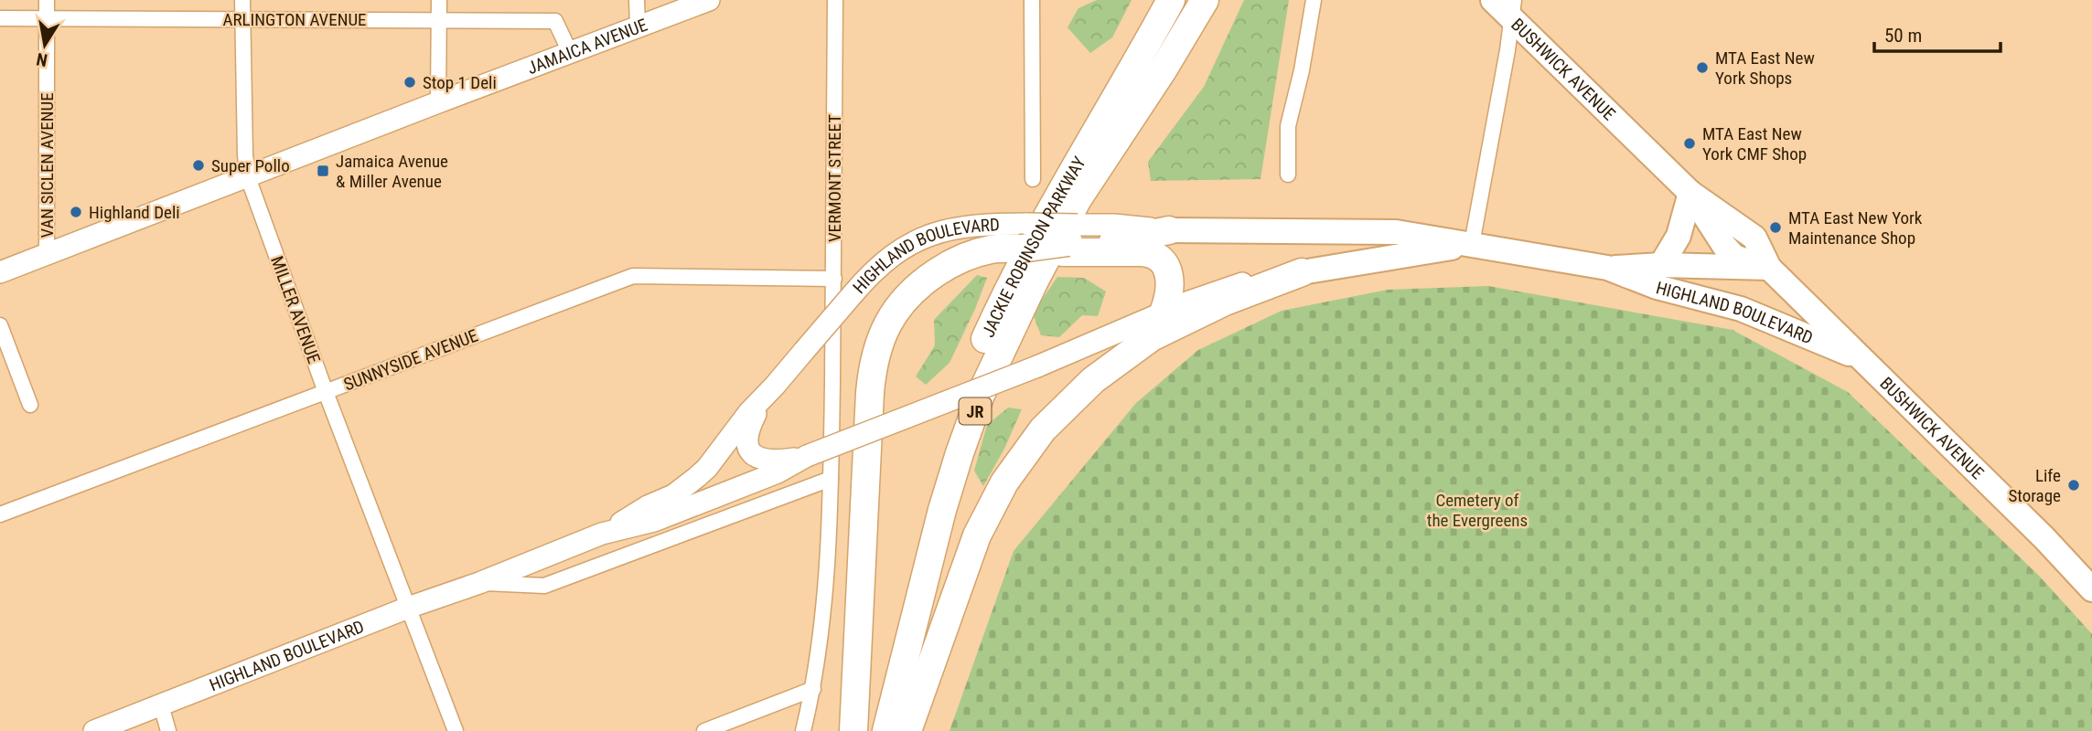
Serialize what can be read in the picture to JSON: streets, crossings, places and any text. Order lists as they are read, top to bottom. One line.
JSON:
{"streets":{"highway":["JACKIE ROBINSON PARKWAY","JR"],"main road":["JAMAICA AVENUE","BUSHWICK AVENUE","HIGHLAND BOULEVARD"],"street":["ARLINGTON AVENUE","VAN SICLEN AVENUE","VERMONT STREET","MILLER AVENUE","SUNNYSIDE AVENUE"]},"crossings":[["ARLINGTON AVENUE","JAMAICA AVENUE"],["ARLINGTON AVENUE","VAN SICLEN AVENUE"],["ARLINGTON AVENUE","MILLER AVENUE"],["JAMAICA AVENUE","VAN SICLEN AVENUE"],["JAMAICA AVENUE","MILLER AVENUE"],["BUSHWICK AVENUE","HIGHLAND BOULEVARD"],["VERMONT STREET","HIGHLAND BOULEVARD"],["VERMONT STREET","SUNNYSIDE AVENUE"],["HIGHLAND BOULEVARD","MILLER AVENUE"],["MILLER AVENUE","SUNNYSIDE AVENUE"]],"parks":["Cemetery of the Evergreens"],"places":{"other":["MTA East New York Shops","Stop 1 Deli","MTA East New York CMF Shop","Super Pollo","Highland Deli","MTA East New York Maintenance Shop","Life Storage"],"transit":["Jamaica Avenue & Miller Avenue"]},"scale_bar":"50 m","north":"bottom"}
